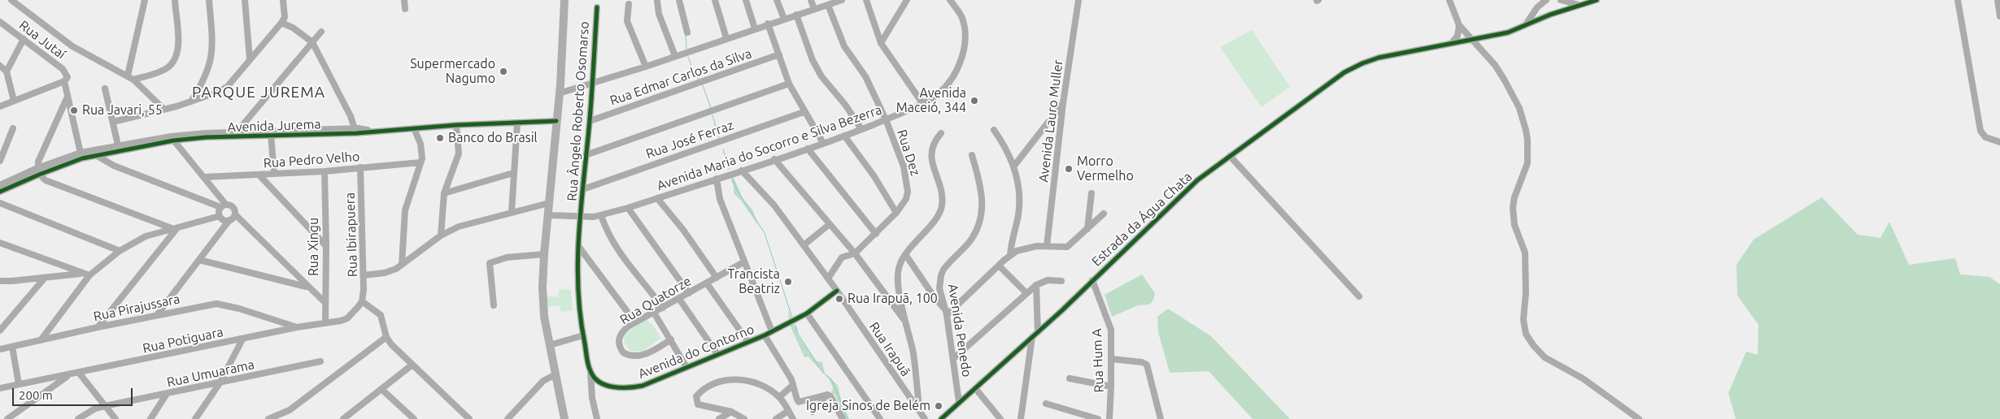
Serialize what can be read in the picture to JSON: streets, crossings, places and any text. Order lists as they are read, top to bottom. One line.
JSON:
{"streets":{"street":["Rua Jutaí","Rua Edmar Carlos da Silva","Rua Ângelo Roberto Osomarso","Avenida Lauro Muller","Avenida Jurema","Rua José Ferraz","Avenida Maria do Socorro e Silva Bezerra","Rua Dez","Rua Pedro Velho","Estrada da Água Chata","Rua Ibirapuera","Rua Xingu","Rua Quatorze","Rua Pirajussara","Avenida Penedo","Rua Potiguara","Rua Irapuã","Avenida do Contorno","Rua Hum A","Rua Umuarama"]},"crossings":[["Rua Edmar Carlos da Silva","Rua Ângelo Roberto Osomarso"],["Rua Ângelo Roberto Osomarso","Rua José Ferraz"],["Rua Ângelo Roberto Osomarso","Avenida Maria do Socorro e Silva Bezerra"],["Avenida Maria do Socorro e Silva Bezerra","Rua Dez"],["Avenida Maria do Socorro e Silva Bezerra","Rua Irapuã"],["Rua Dez","Rua Irapuã"],["Rua Pedro Velho","Rua Ibirapuera"],["Rua Pedro Velho","Rua Xingu"],["Estrada da Água Chata","Avenida Penedo"],["Estrada da Água Chata","Rua Hum A"],["Rua Ibirapuera","Rua Potiguara"],["Rua Xingu","Rua Potiguara"],["Rua Pirajussara","Rua Potiguara"],["Rua Irapuã","Avenida do Contorno"]],"districts":["PARQUE JUREMA"],"places":["Supermercado Nagumo","Avenida Maceió, 344","Rua Javari, 55","Banco do Brasil","Morro Vermelho","Trancista Beatriz","Rua Irapuã, 100","Igreja Sinos de Belém"],"scale_bar":"200 m"}
